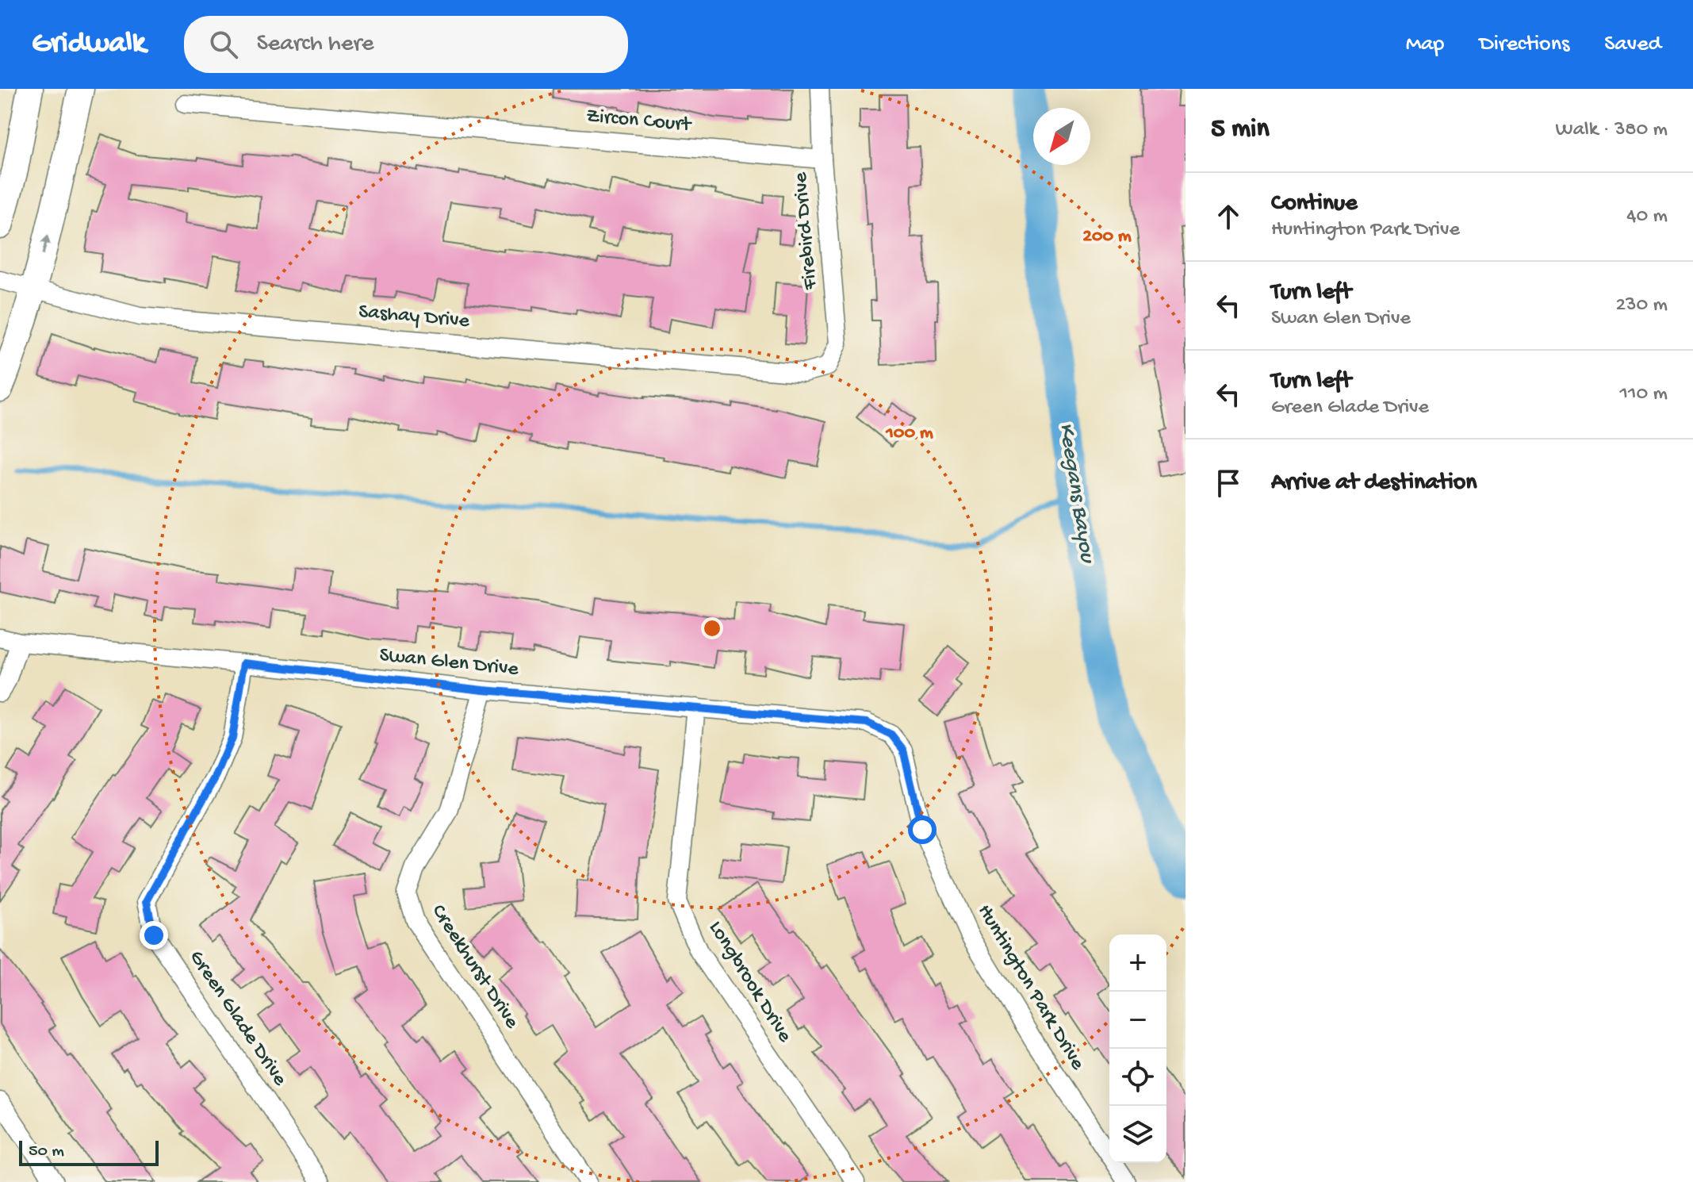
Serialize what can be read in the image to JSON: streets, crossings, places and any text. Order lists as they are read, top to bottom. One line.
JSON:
{"streets":{"street":["Zircon Court","Firebird Drive","Sashay Drive","Swan Glen Drive","Creekhurst Drive","Longbrook Drive","Huntington Park Drive","Green Glade Drive"]},"crossings":[["Zircon Court","Firebird Drive"],["Firebird Drive","Sashay Drive"],["Swan Glen Drive","Creekhurst Drive"],["Swan Glen Drive","Longbrook Drive"],["Swan Glen Drive","Huntington Park Drive"],["Swan Glen Drive","Green Glade Drive"]],"water":["Keegans Bayou"],"scale_bar":"50 m","north":"bottom left","page":{"header":"Gridwalk","search":"Search here","nav":["Map","Directions","Saved"],"heading":["5 min","Walk · 380 m"],"list":[["Continue","Huntington Park Drive","40 m"],["Turn left","Swan Glen Drive","230 m"],["Turn left","Green Glade Drive","110 m"],"Arrive at destination"],"map_buttons":["+","−"],"scale":"50 m"},"rings":["200 m","100 m"]}
